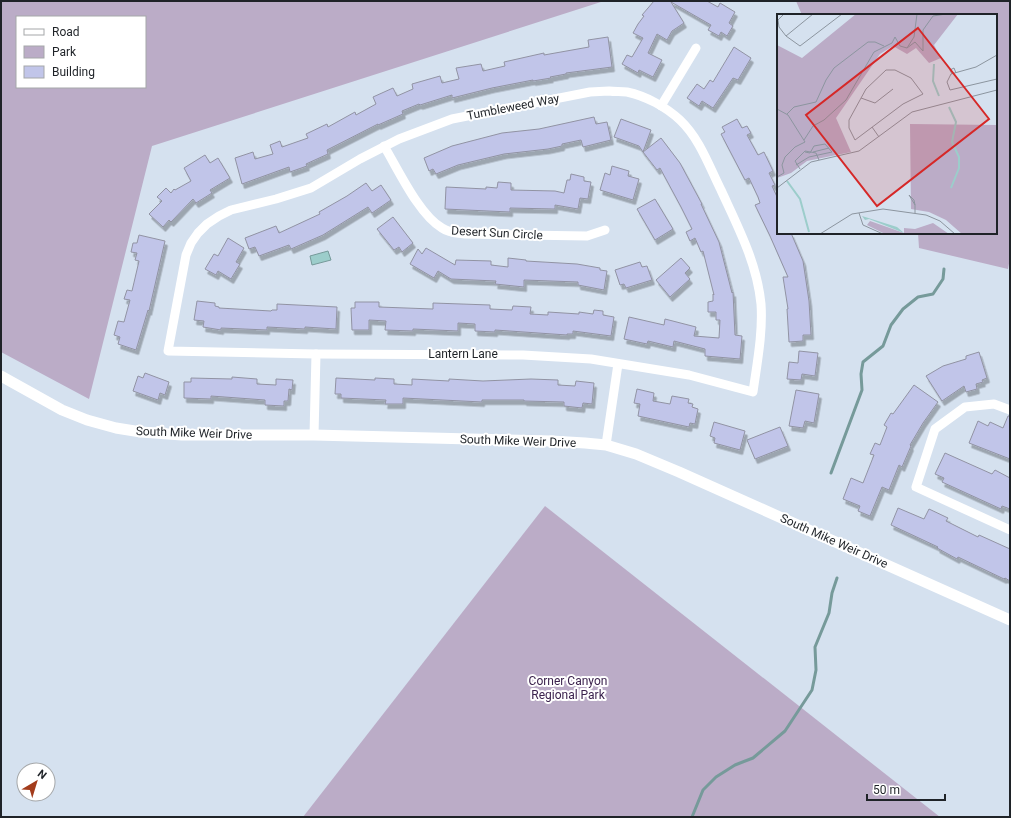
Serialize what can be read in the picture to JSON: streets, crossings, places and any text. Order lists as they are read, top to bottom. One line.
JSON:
{"streets":{"street":["Tumbleweed Way","Desert Sun Circle","Lantern Lane","South Mike Weir Drive"]},"crossings":[["Tumbleweed Way","Desert Sun Circle"],["Tumbleweed Way","Lantern Lane"]],"parks":["Corner Canyon Regional Park"],"legend":["Road","Park","Building"],"scale_bar":"50 m","north":"top right"}
